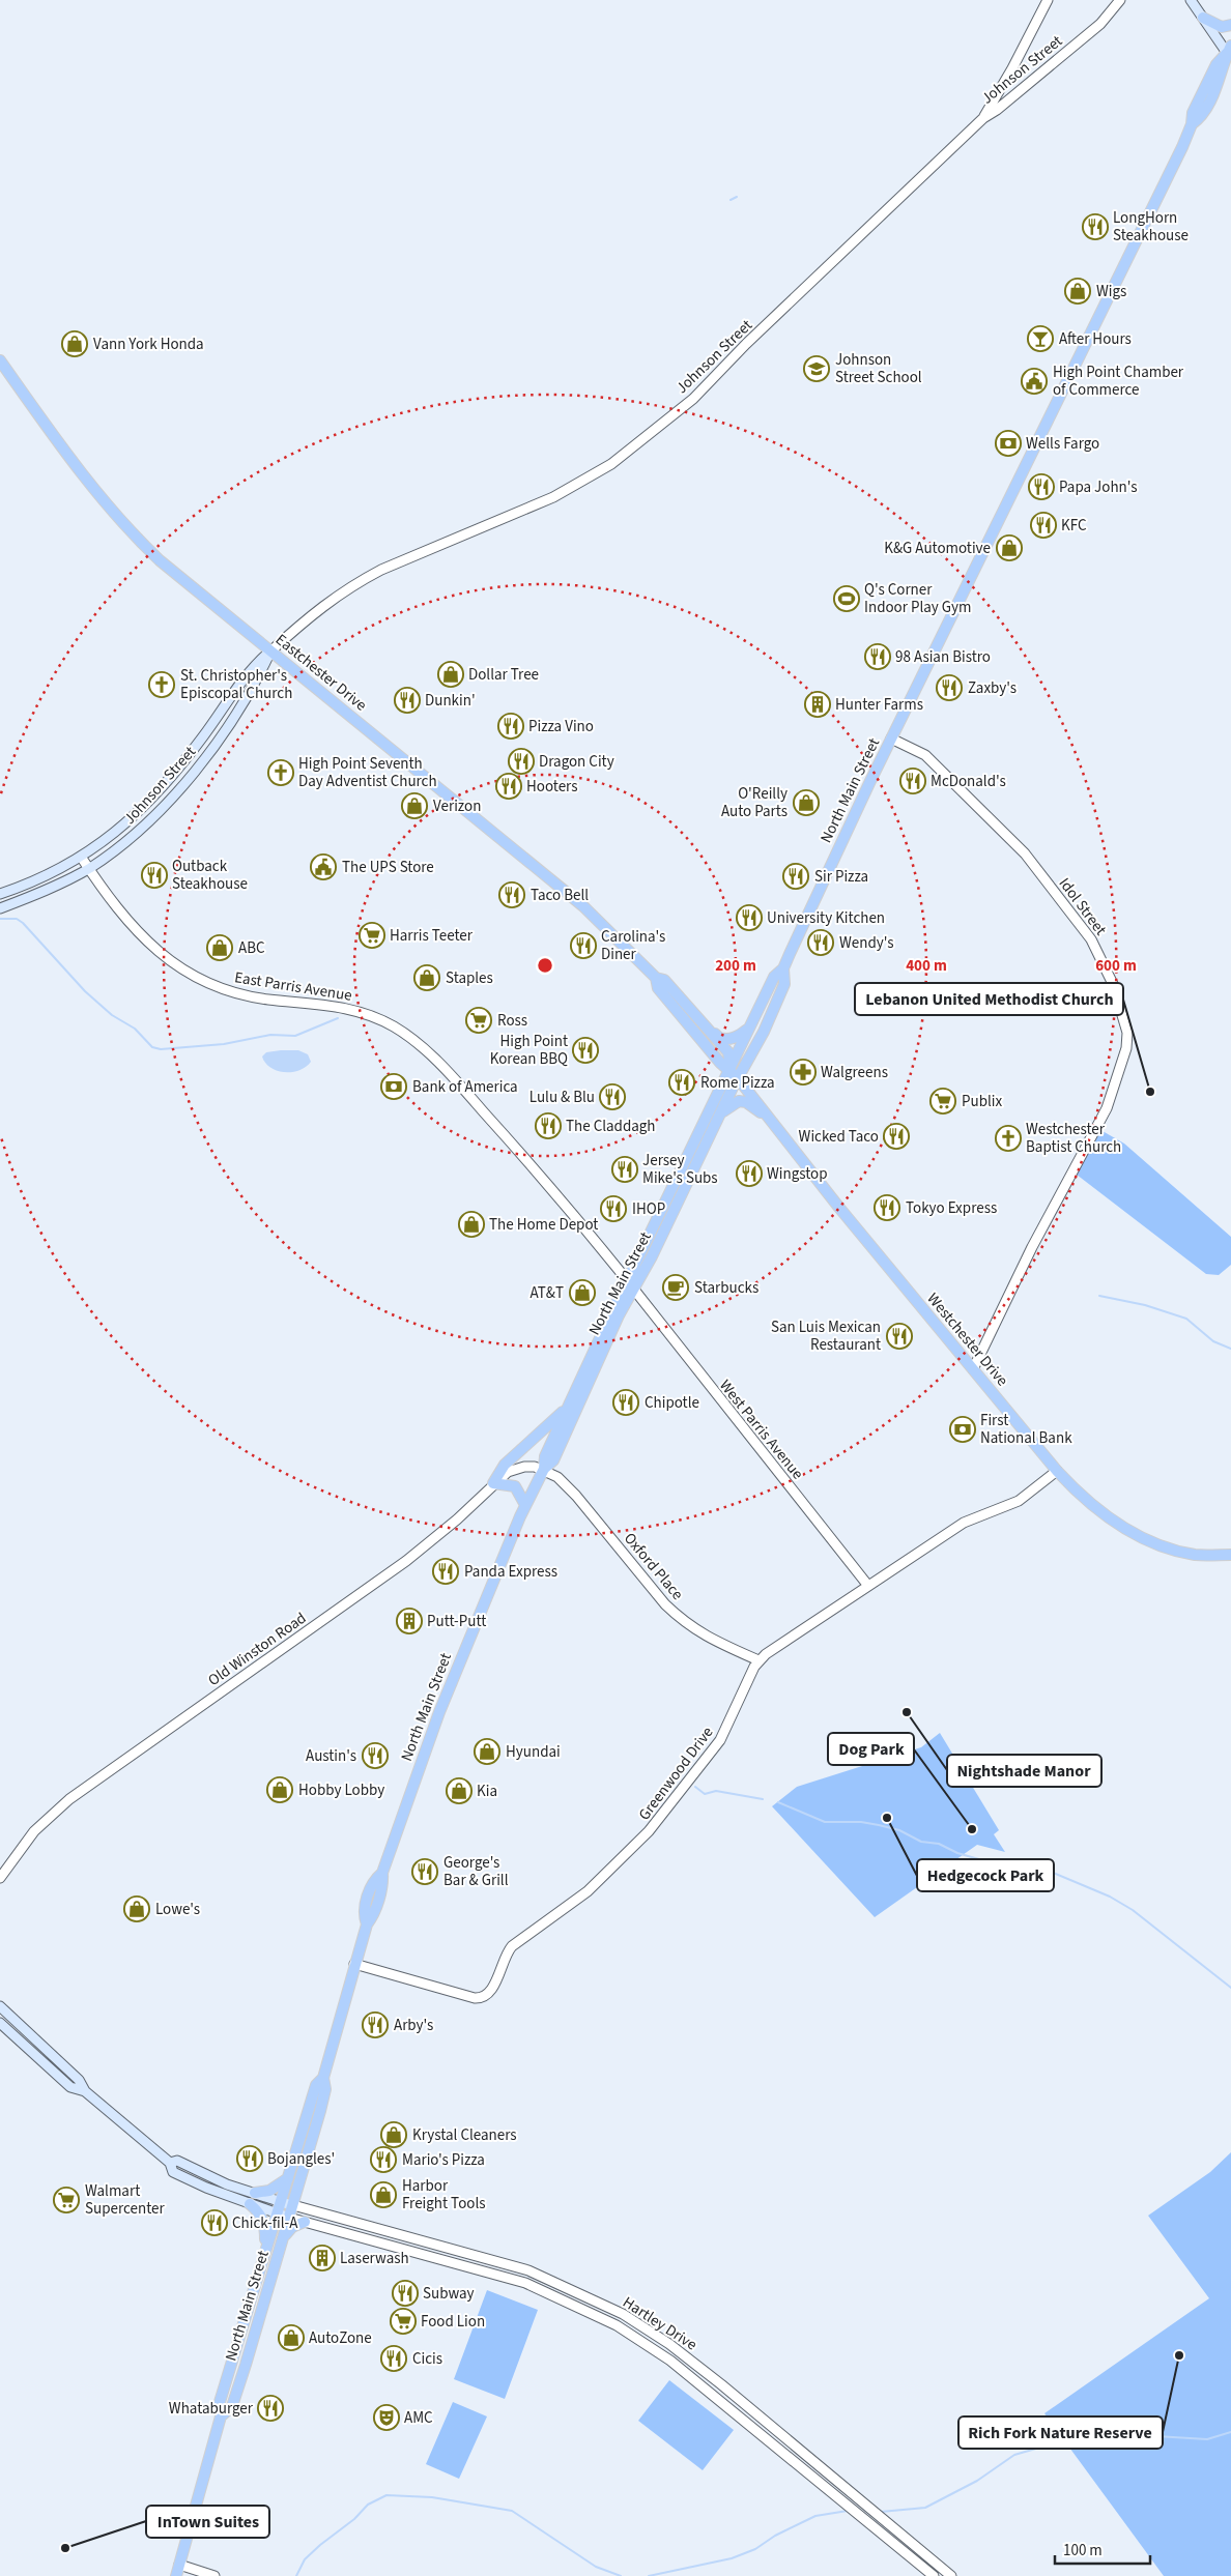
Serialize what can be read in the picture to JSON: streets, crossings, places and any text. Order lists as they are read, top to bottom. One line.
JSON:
{"streets":{"main road":["Johnson Street","Eastchester Drive","North Main Street","Westchester Drive"],"street":["Idol Street","East Parris Avenue","West Parris Avenue","Oxford Place","Old Winston Road","Greenwood Drive","Hartley Drive"]},"crossings":[["Johnson Street","Eastchester Drive"],["Johnson Street","East Parris Avenue"],["Eastchester Drive","North Main Street"],["Eastchester Drive","Westchester Drive"],["North Main Street","Idol Street"],["North Main Street","East Parris Avenue"],["North Main Street","Westchester Drive"],["North Main Street","West Parris Avenue"],["North Main Street","Oxford Place"],["North Main Street","Old Winston Road"],["North Main Street","Greenwood Drive"],["North Main Street","Hartley Drive"],["Idol Street","Westchester Drive"],["East Parris Avenue","West Parris Avenue"],["Oxford Place","Old Winston Road"],["Oxford Place","Greenwood Drive"]],"places":{"restaurant":["LongHorn Steakhouse","Papa John's","KFC","98 Asian Bistro","Zaxby's","Dunkin'","Pizza Vino","Dragon City","McDonald's","Hooters","Outback Steakhouse","Sir Pizza","Taco Bell","University Kitchen","Wendy's","Carolina's Diner","High Point Korean BBQ","Rome Pizza","Lulu & Blu","The Claddagh","Wicked Taco","Jersey Mike's Subs","Wingstop","Tokyo Express","IHOP","San Luis Mexican Restaurant","Chipotle","Panda Express","Austin's","George's Bar & Grill","Arby's","Bojangles'","Mario's Pizza","Chick-fil-A","Subway","Cicis","Whataburger"],"shop":["Wigs","Vann York Honda","K&G Automotive","Dollar Tree","O'Reilly Auto Parts","Verizon","ABC","Staples","The Home Depot","AT&T","Hyundai","Hobby Lobby","Kia","Lowe's","Krystal Cleaners","Harbor Freight Tools","AutoZone"],"bar":["After Hours"],"school or university":["Johnson Street School"],"public building":["High Point Chamber of Commerce","The UPS Store"],"bank":["Wells Fargo","Bank of America","First National Bank"],"sports":["Q's Corner Indoor Play Gym"],"church":["St. Christopher's Episcopal Church","High Point Seventh Day Adventist Church","Westchester Baptist Church"],"building":["Hunter Farms","Putt-Putt","Laserwash"],"supermarket":["Harris Teeter","Ross","Publix","Walmart Supercenter","Food Lion"],"pharmacy":["Walgreens"],"other":["Lebanon United Methodist Church","Nightshade Manor","Hedgecock Park","Dog Park","Rich Fork Nature Reserve","InTown Suites"],"cafe":["Starbucks"],"theatre":["AMC"]},"scale_bar":"100 m","rings":["200 m","400 m","600 m"]}
